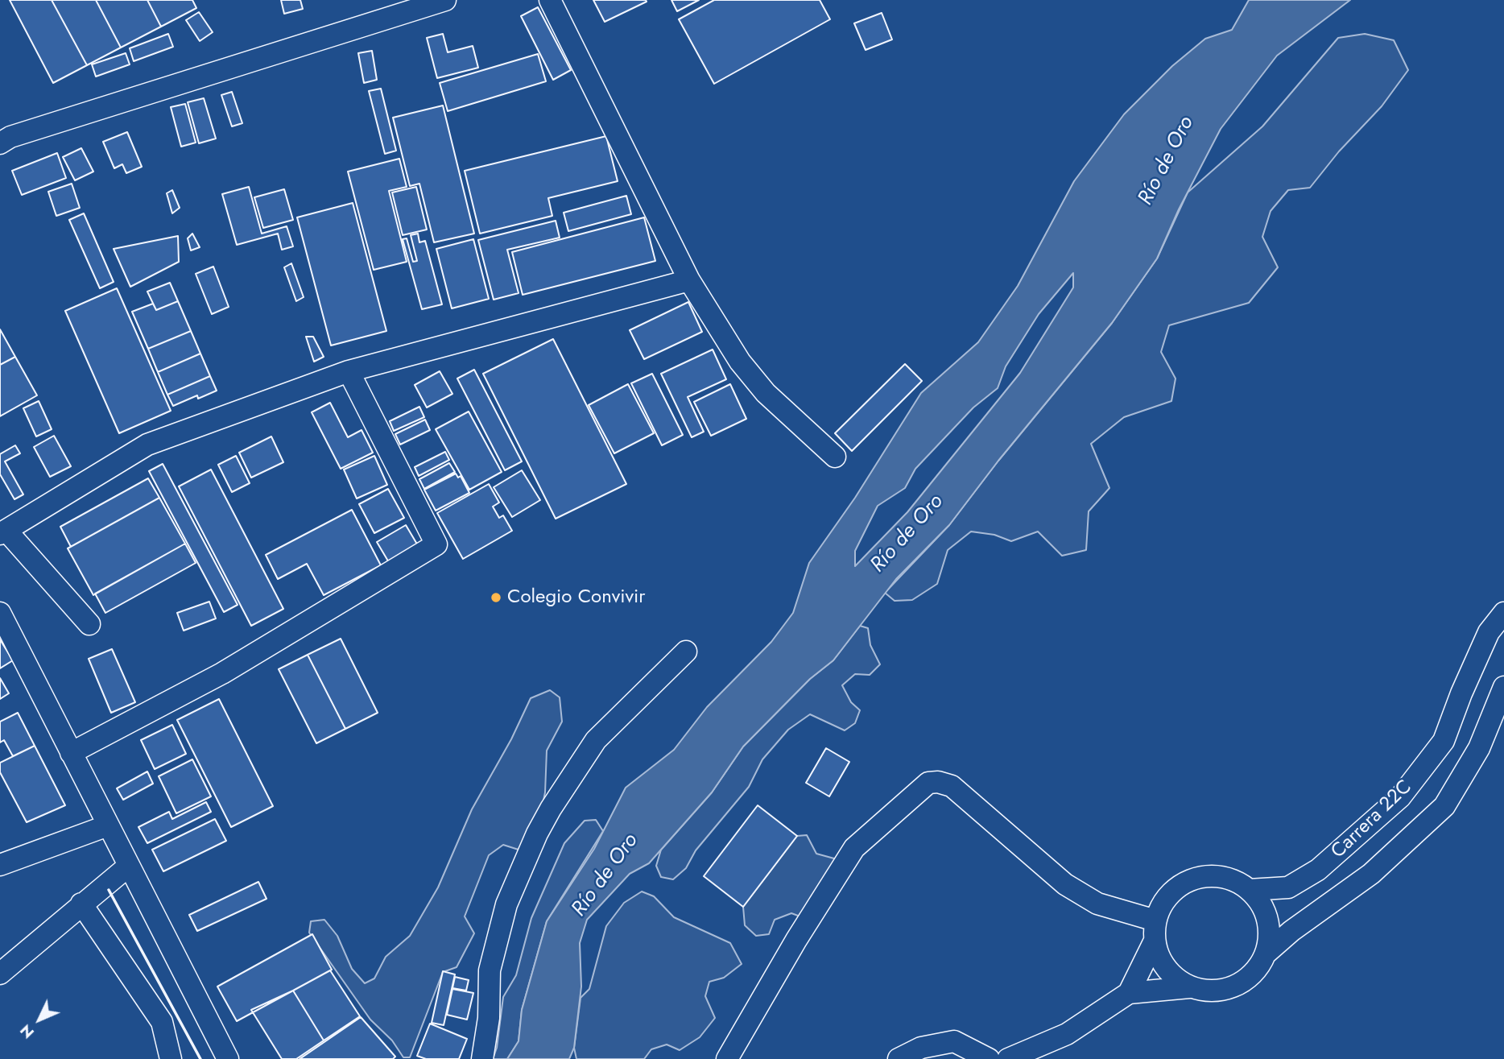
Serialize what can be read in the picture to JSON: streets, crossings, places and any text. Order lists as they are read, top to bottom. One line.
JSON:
{"streets":{"street":["Carrera 22C"]},"water":["Río de Oro"],"places":["Colegio Convivir"],"north":"bottom left"}
